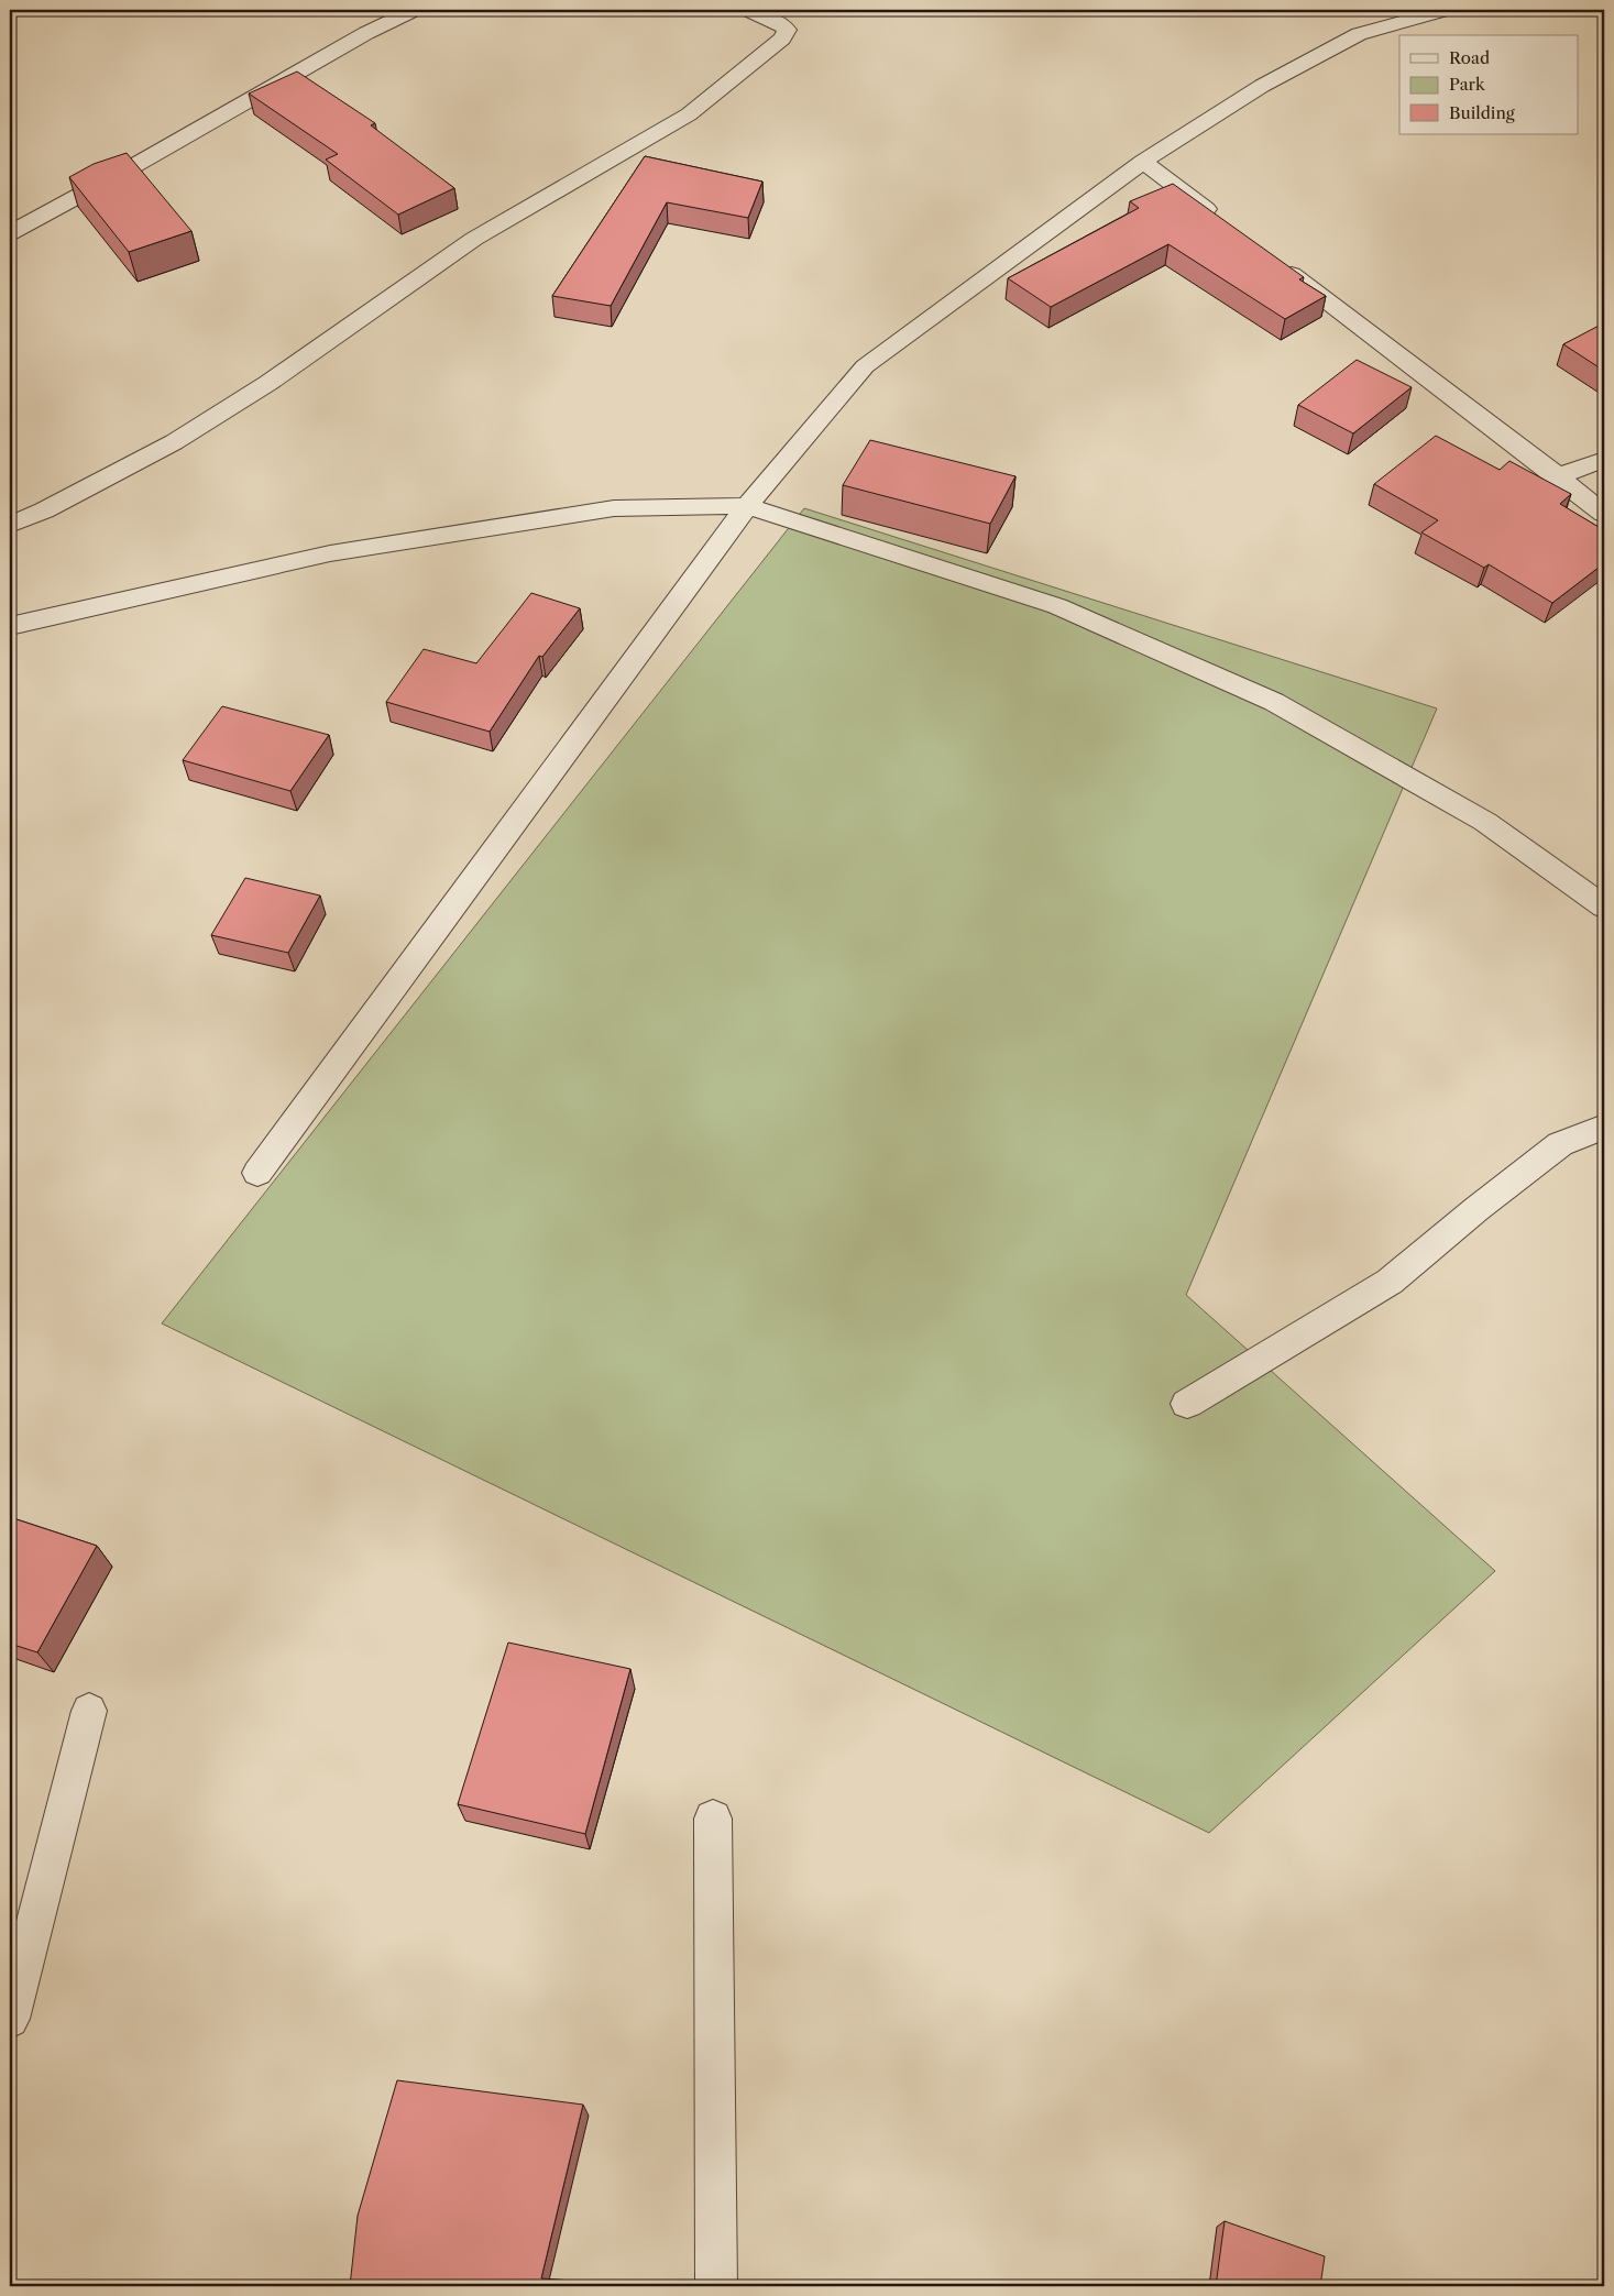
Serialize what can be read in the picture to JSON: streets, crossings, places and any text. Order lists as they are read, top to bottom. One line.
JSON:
{"legend":["Road","Park","Building"]}
